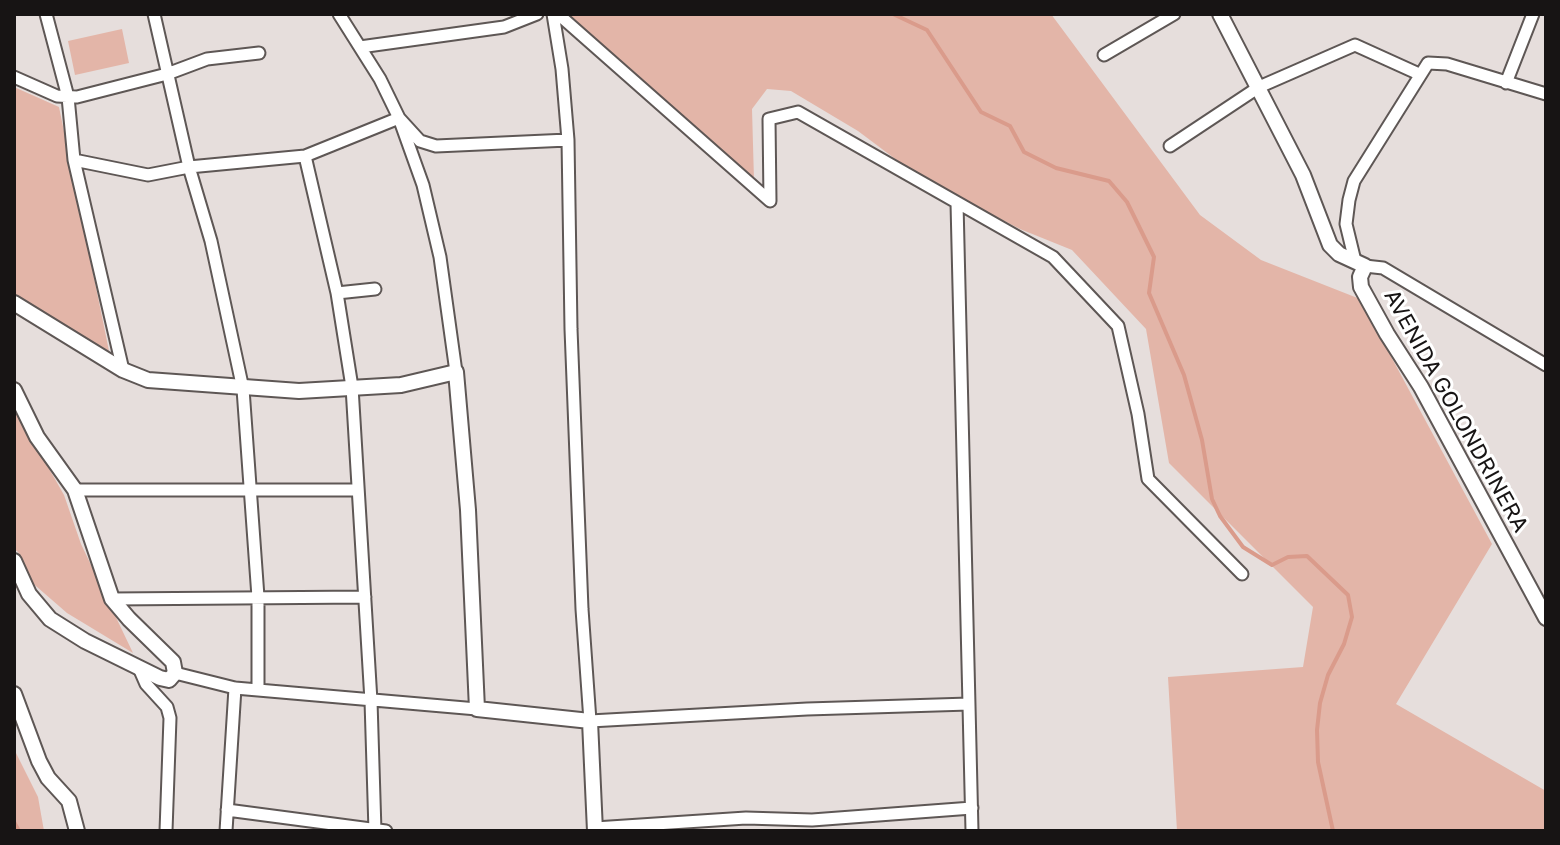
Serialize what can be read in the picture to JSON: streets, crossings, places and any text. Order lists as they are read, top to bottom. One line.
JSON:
{"streets":{"street":["AVENIDA GOLONDRINERA"]}}
